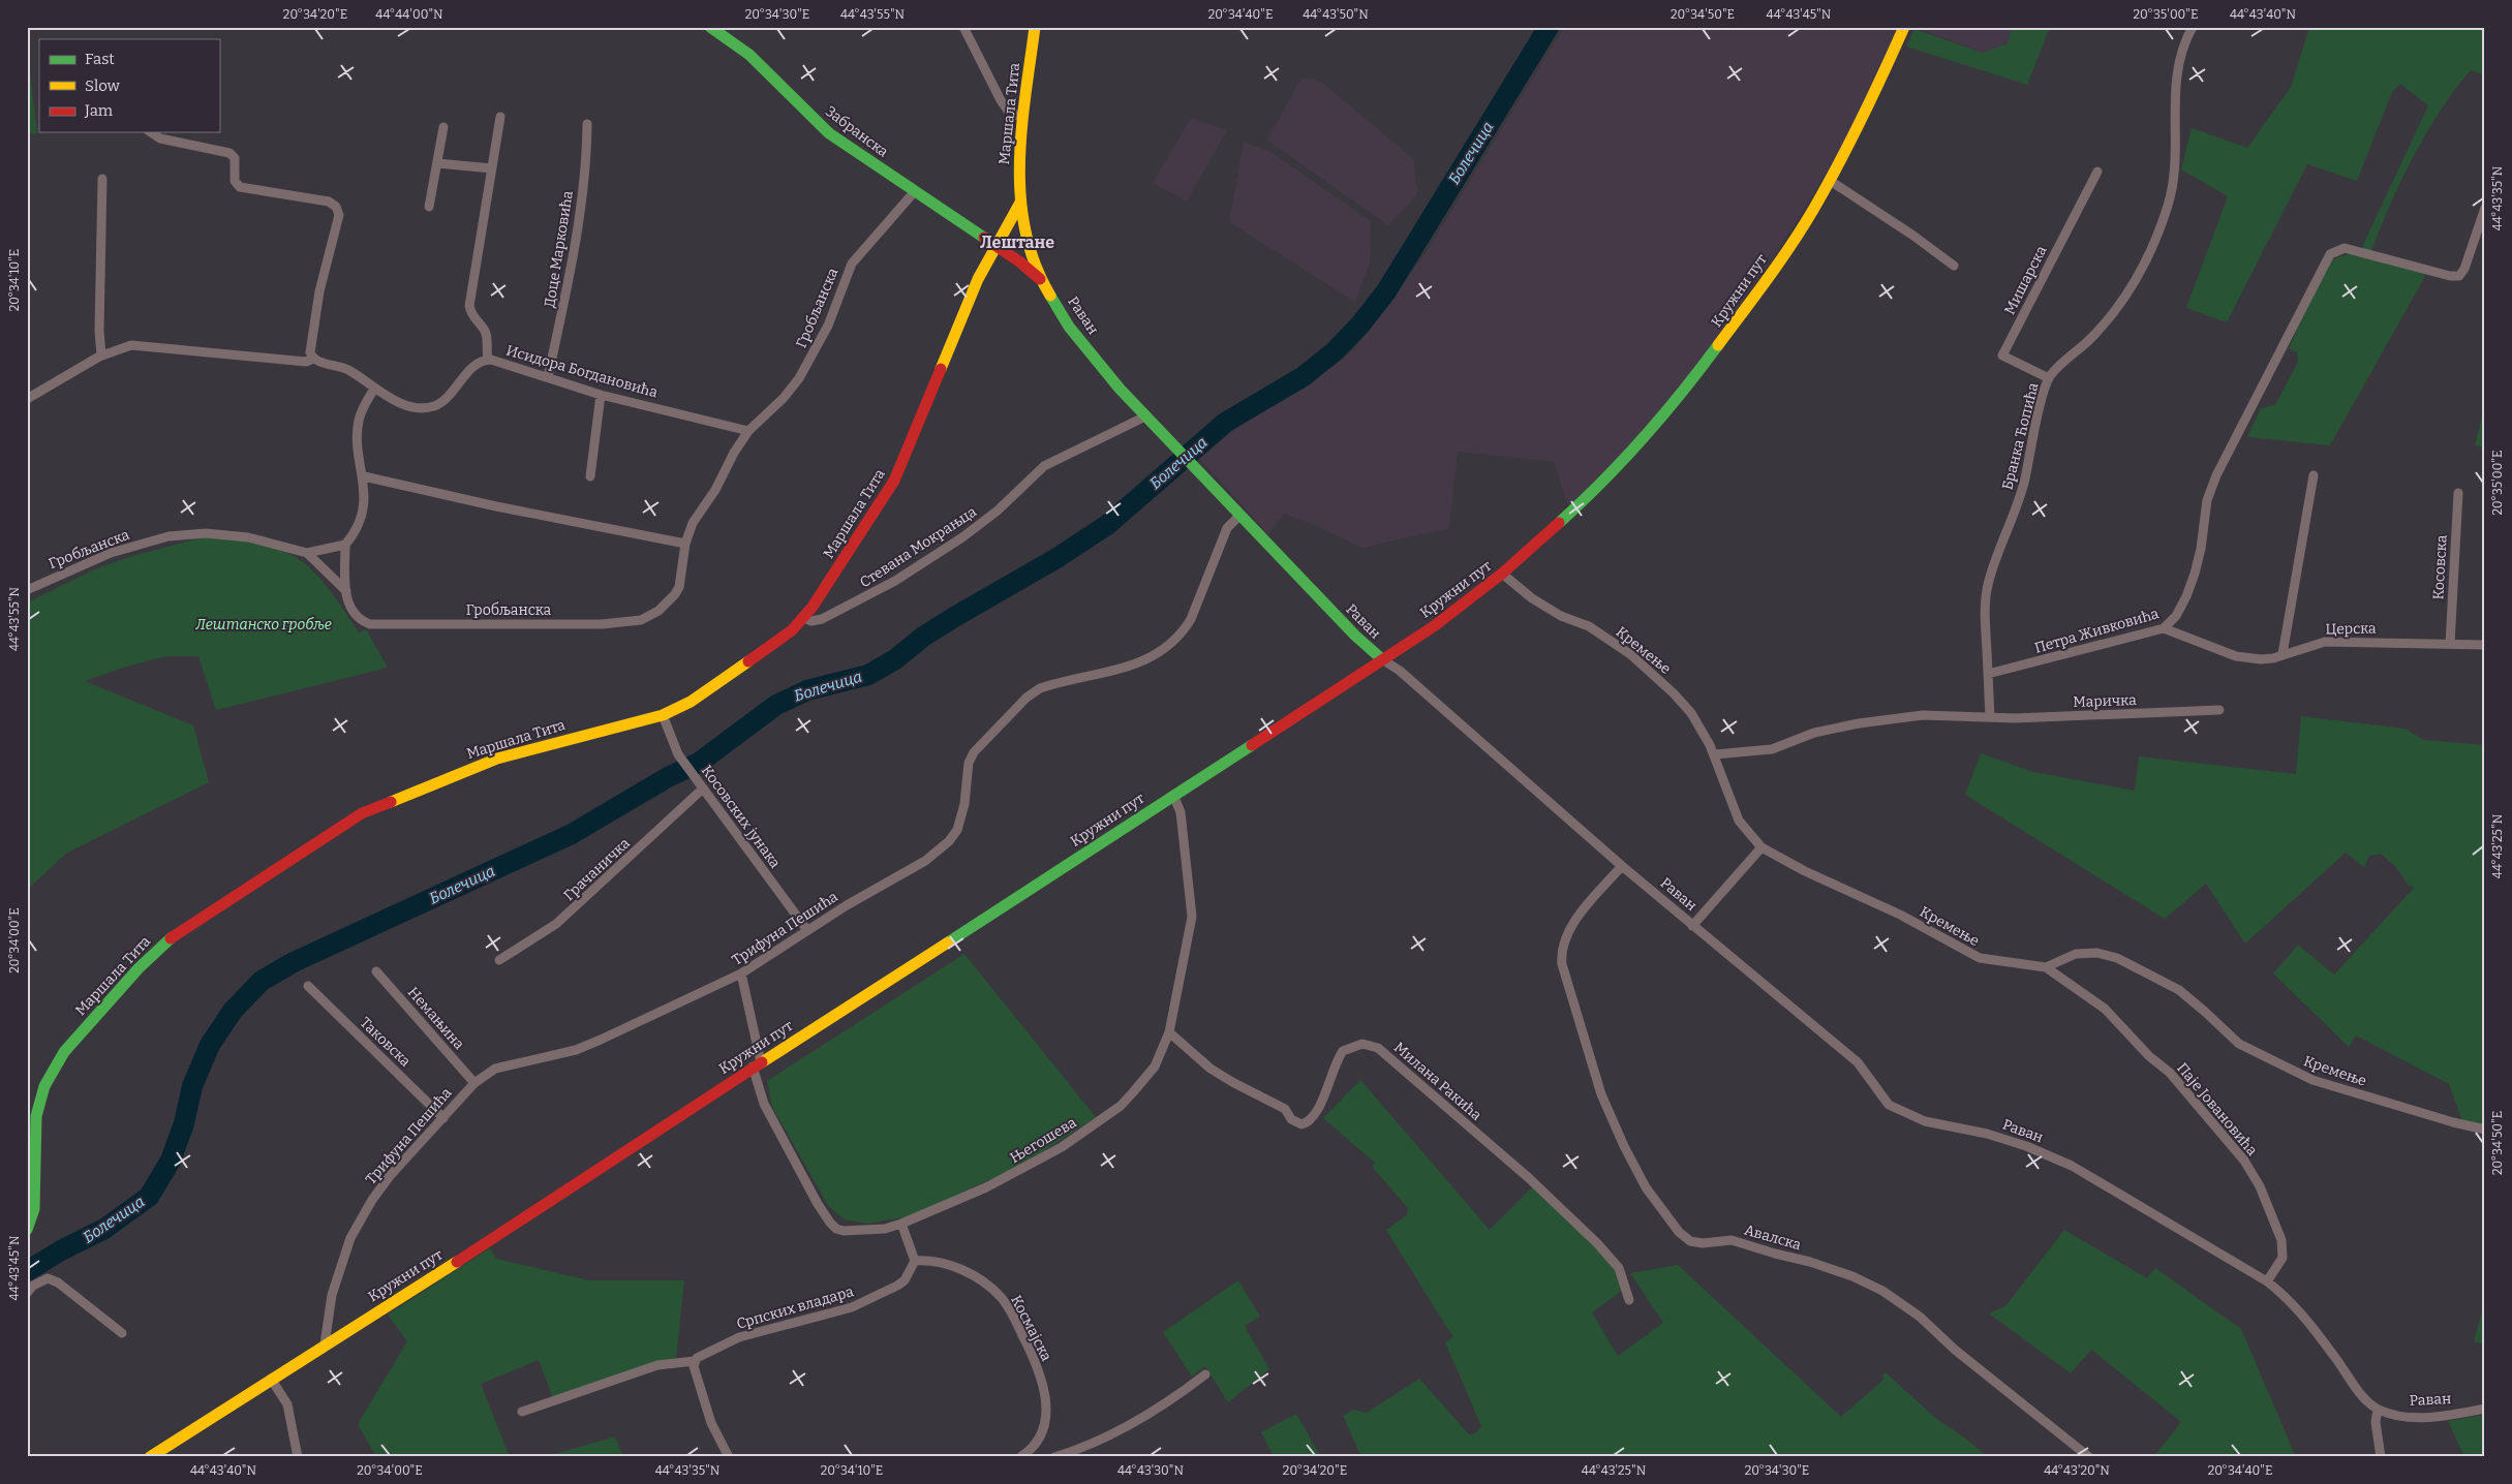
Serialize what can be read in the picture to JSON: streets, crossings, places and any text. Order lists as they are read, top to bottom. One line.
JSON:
{"streets":{"street":["Маршала Тита","Забранска","Доце Марковића","Мишарска","Кружни пут","Гробљанска","Раван","Исидора Богдановића","Бранка Ћопића","Стевана Мокрањца","Косовска","Церска","Петра Живковића","Кремење","Маричка","Косовских јунака","Грачаничка","Трифуна Пешића","Немањина","Таковска","Милана Ракића","Паје Јовановића","Његошева","Авалска","Српских владара","Космајска"]},"crossings":[["Маршала Тита","Забранска"],["Маршала Тита","Раван"],["Маршала Тита","Стевана Мокрањца"],["Маршала Тита","Косовских јунака"],["Забранска","Гробљанска"],["Забранска","Раван"],["Доце Марковића","Исидора Богдановића"],["Мишарска","Бранка Ћопића"],["Кружни пут","Раван"],["Кружни пут","Кремење"],["Кружни пут","Трифуна Пешића"],["Кружни пут","Његошева"],["Гробљанска","Исидора Богдановића"],["Раван","Стевана Мокрањца"],["Раван","Трифуна Пешића"],["Раван","Паје Јовановића"],["Раван","Авалска"],["Бранка Ћопића","Петра Живковића"],["Косовска","Церска"],["Церска","Петра Живковића"],["Кремење","Паје Јовановића"],["Косовских јунака","Грачаничка"],["Косовских јунака","Трифуна Пешића"],["Трифуна Пешића","Немањина"],["Трифуна Пешића","Таковска"],["Трифуна Пешића","Његошева"],["Милана Ракића","Његошева"],["Српских владара","Космајска"]],"districts":["Лештане"],"water":["Болечица"],"parks":["Лештанско гробље"],"legend":["Fast","Slow","Jam"],"coordinates":["20°34'20\"E","44°44'00\"N","20°34'30\"E","44°43'55\"N","20°34'40\"E","44°43'50\"N","20°34'50\"E","44°43'45\"N","20°35'00\"E","44°43'40\"N","44°43'35\"N","20°34'10\"E","44°43'25\"N","20°34'00\"E","44°43'30\"N","44°43'20\"N"]}
